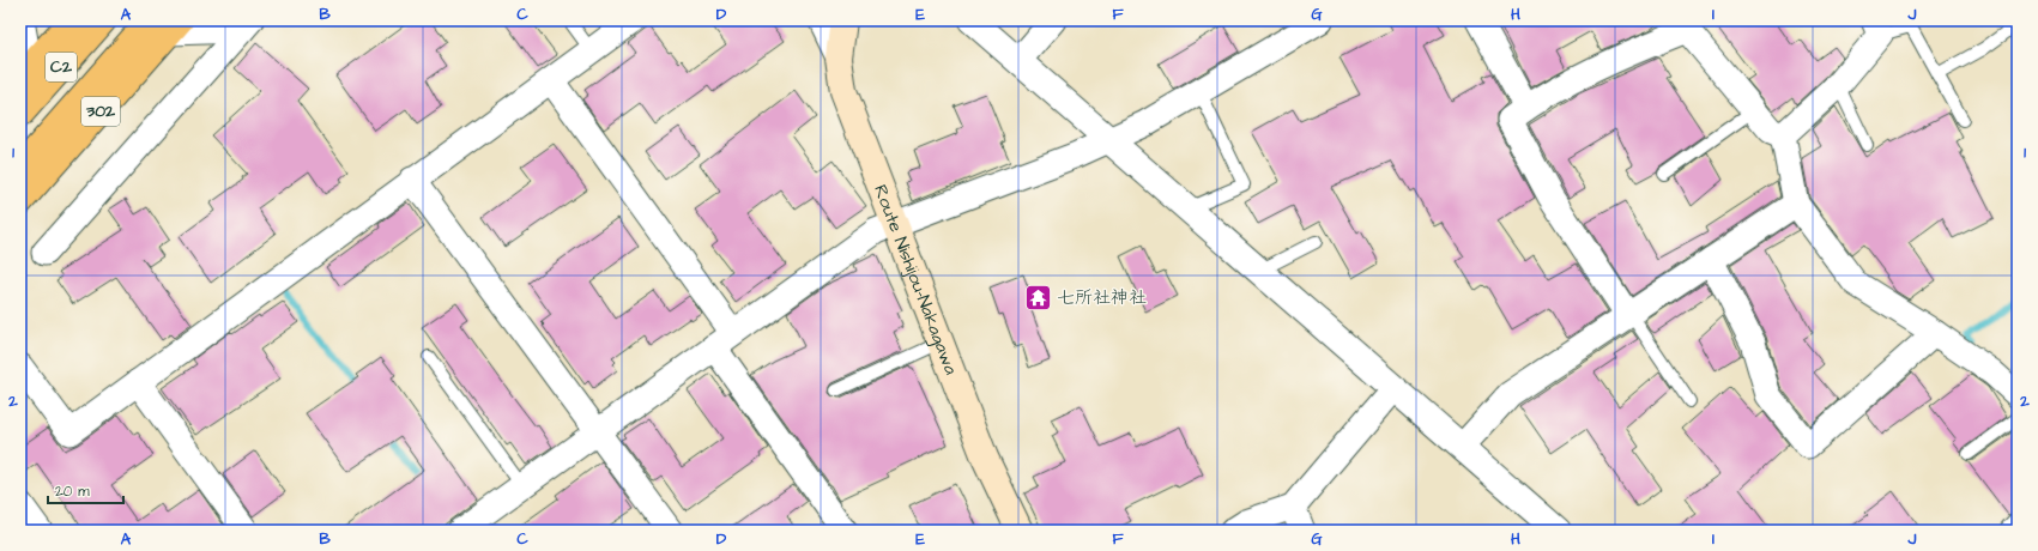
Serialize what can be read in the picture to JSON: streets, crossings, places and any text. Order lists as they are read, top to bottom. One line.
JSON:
{"streets":{"highway":["C2","302"],"main road":["Route Nishijou-Nakagawa"]},"crossings":[["C2","302"]],"places":{"temple":["七所社神社"]},"scale_bar":"20 m","grid":{"columns":["A","B","C","D","E","F","G","H","I","J"],"rows":["1","2"]}}
